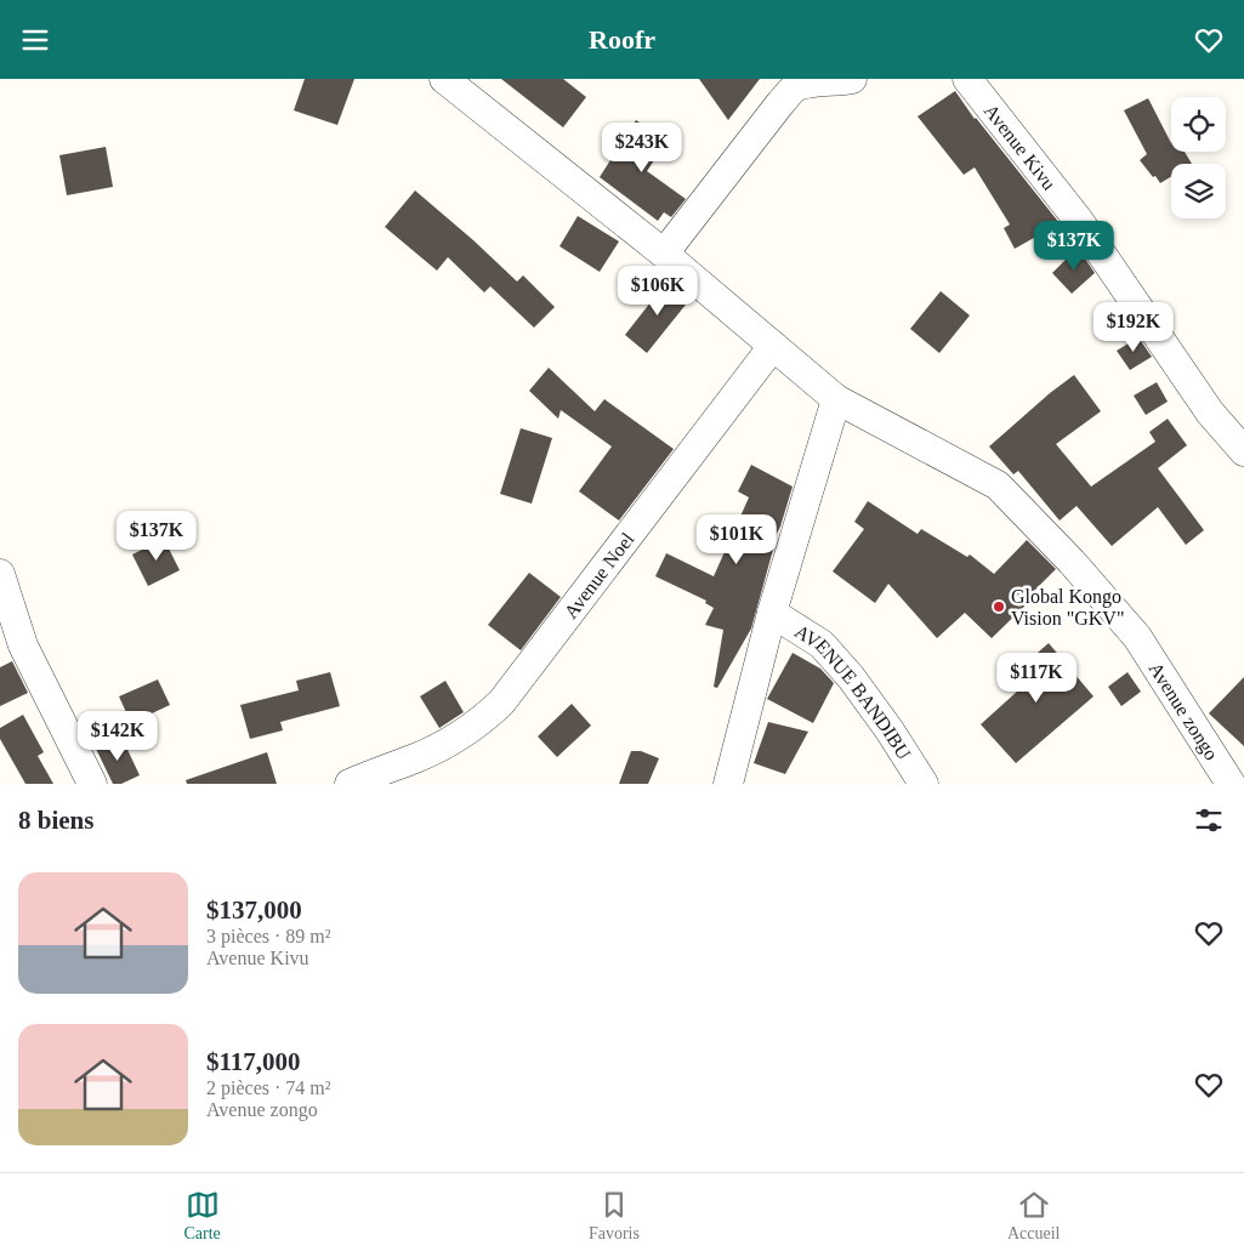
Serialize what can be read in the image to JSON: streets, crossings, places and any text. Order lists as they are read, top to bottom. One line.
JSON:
{"streets":{"street":["Avenue Kivu","Avenue Noel","AVENUE BANDIBU","Avenue zongo"]},"crossings":[["Avenue Noel","Avenue zongo"]],"places":["Global Kongo Vision \"GKV\""],"page":{"header":"Roofr","price":["$243K","$137K","$106K","$192K","$137K","$101K","$117K","$142K"],"heading":"8 biens","list":[{"name":"$137,000","note":"3 pièces · 89 m² · Avenue Kivu"},{"name":"$117,000","note":"2 pièces · 74 m² · Avenue zongo"}],"tabs":["Carte","Favoris","Accueil"]}}
